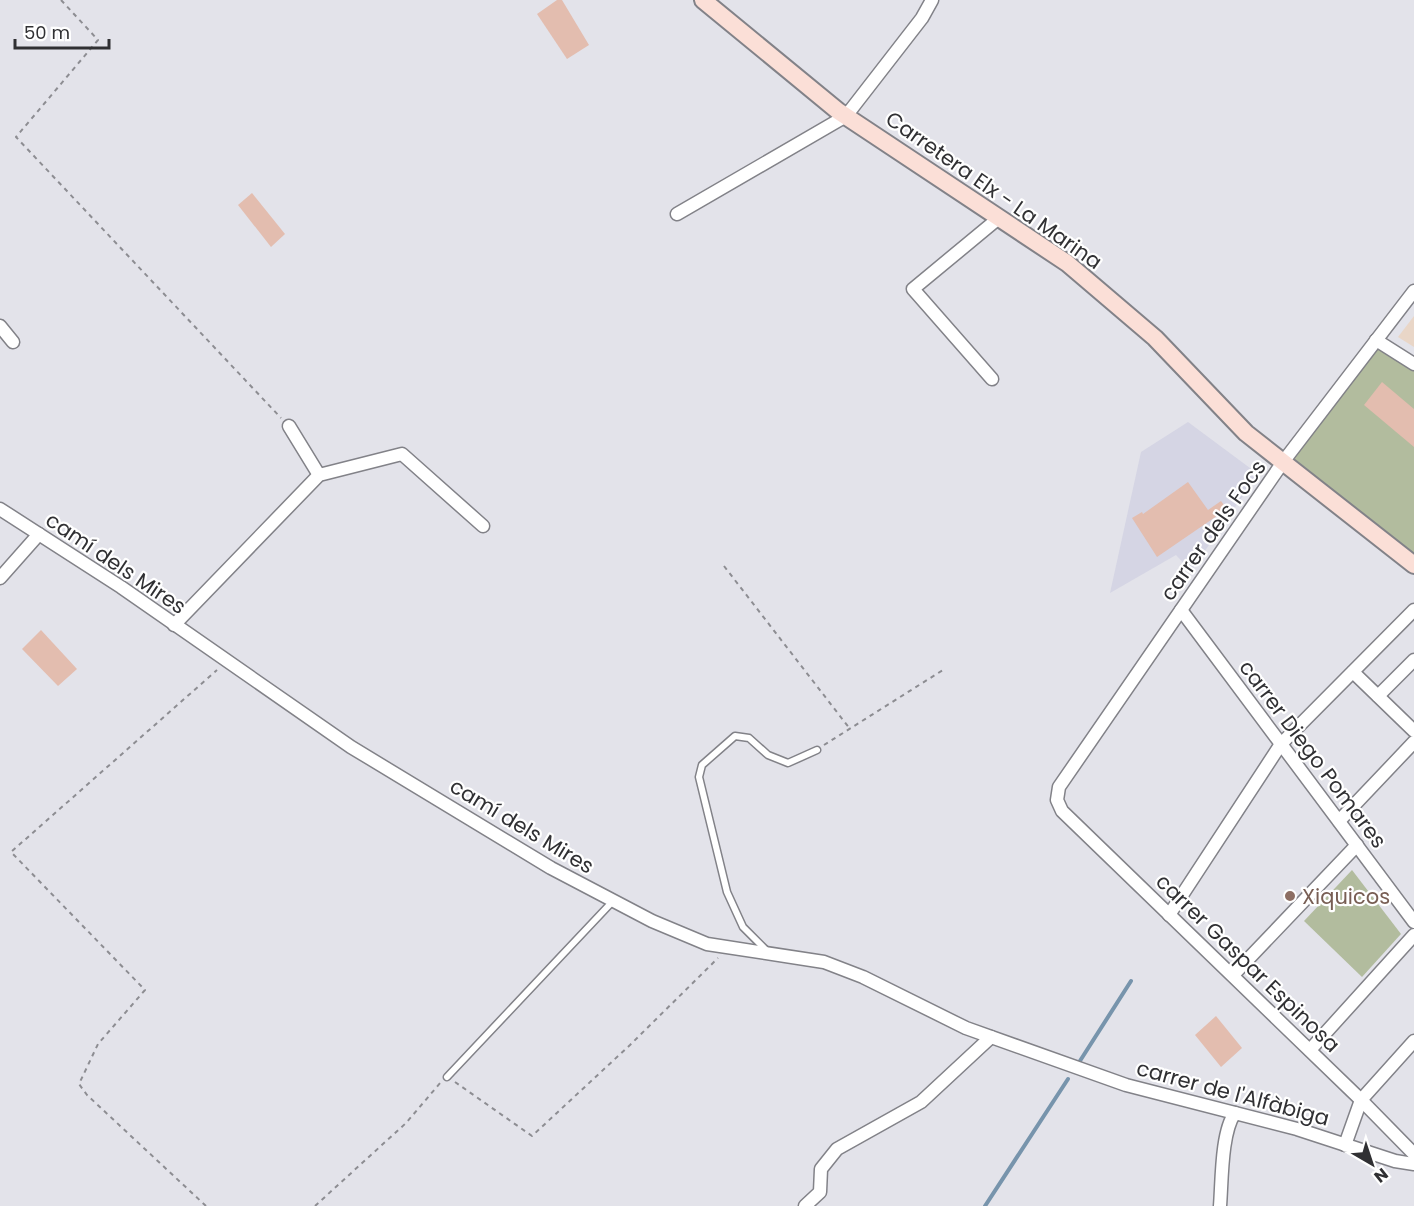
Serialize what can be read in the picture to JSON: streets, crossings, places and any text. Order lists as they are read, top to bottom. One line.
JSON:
{"streets":{"main road":["Carretera Elx - La Marina"],"street":["carrer dels Focs","camí dels Mires","carrer Diego Pomares","carrer Gaspar Espinosa","carrer de l'Alfàbiga"]},"crossings":[["Carretera Elx - La Marina","carrer dels Focs"],["carrer dels Focs","carrer Diego Pomares"],["carrer dels Focs","carrer Gaspar Espinosa"],["camí dels Mires","carrer de l'Alfàbiga"]],"places":["Xiquicos"],"scale_bar":"50 m","north":"bottom right"}
